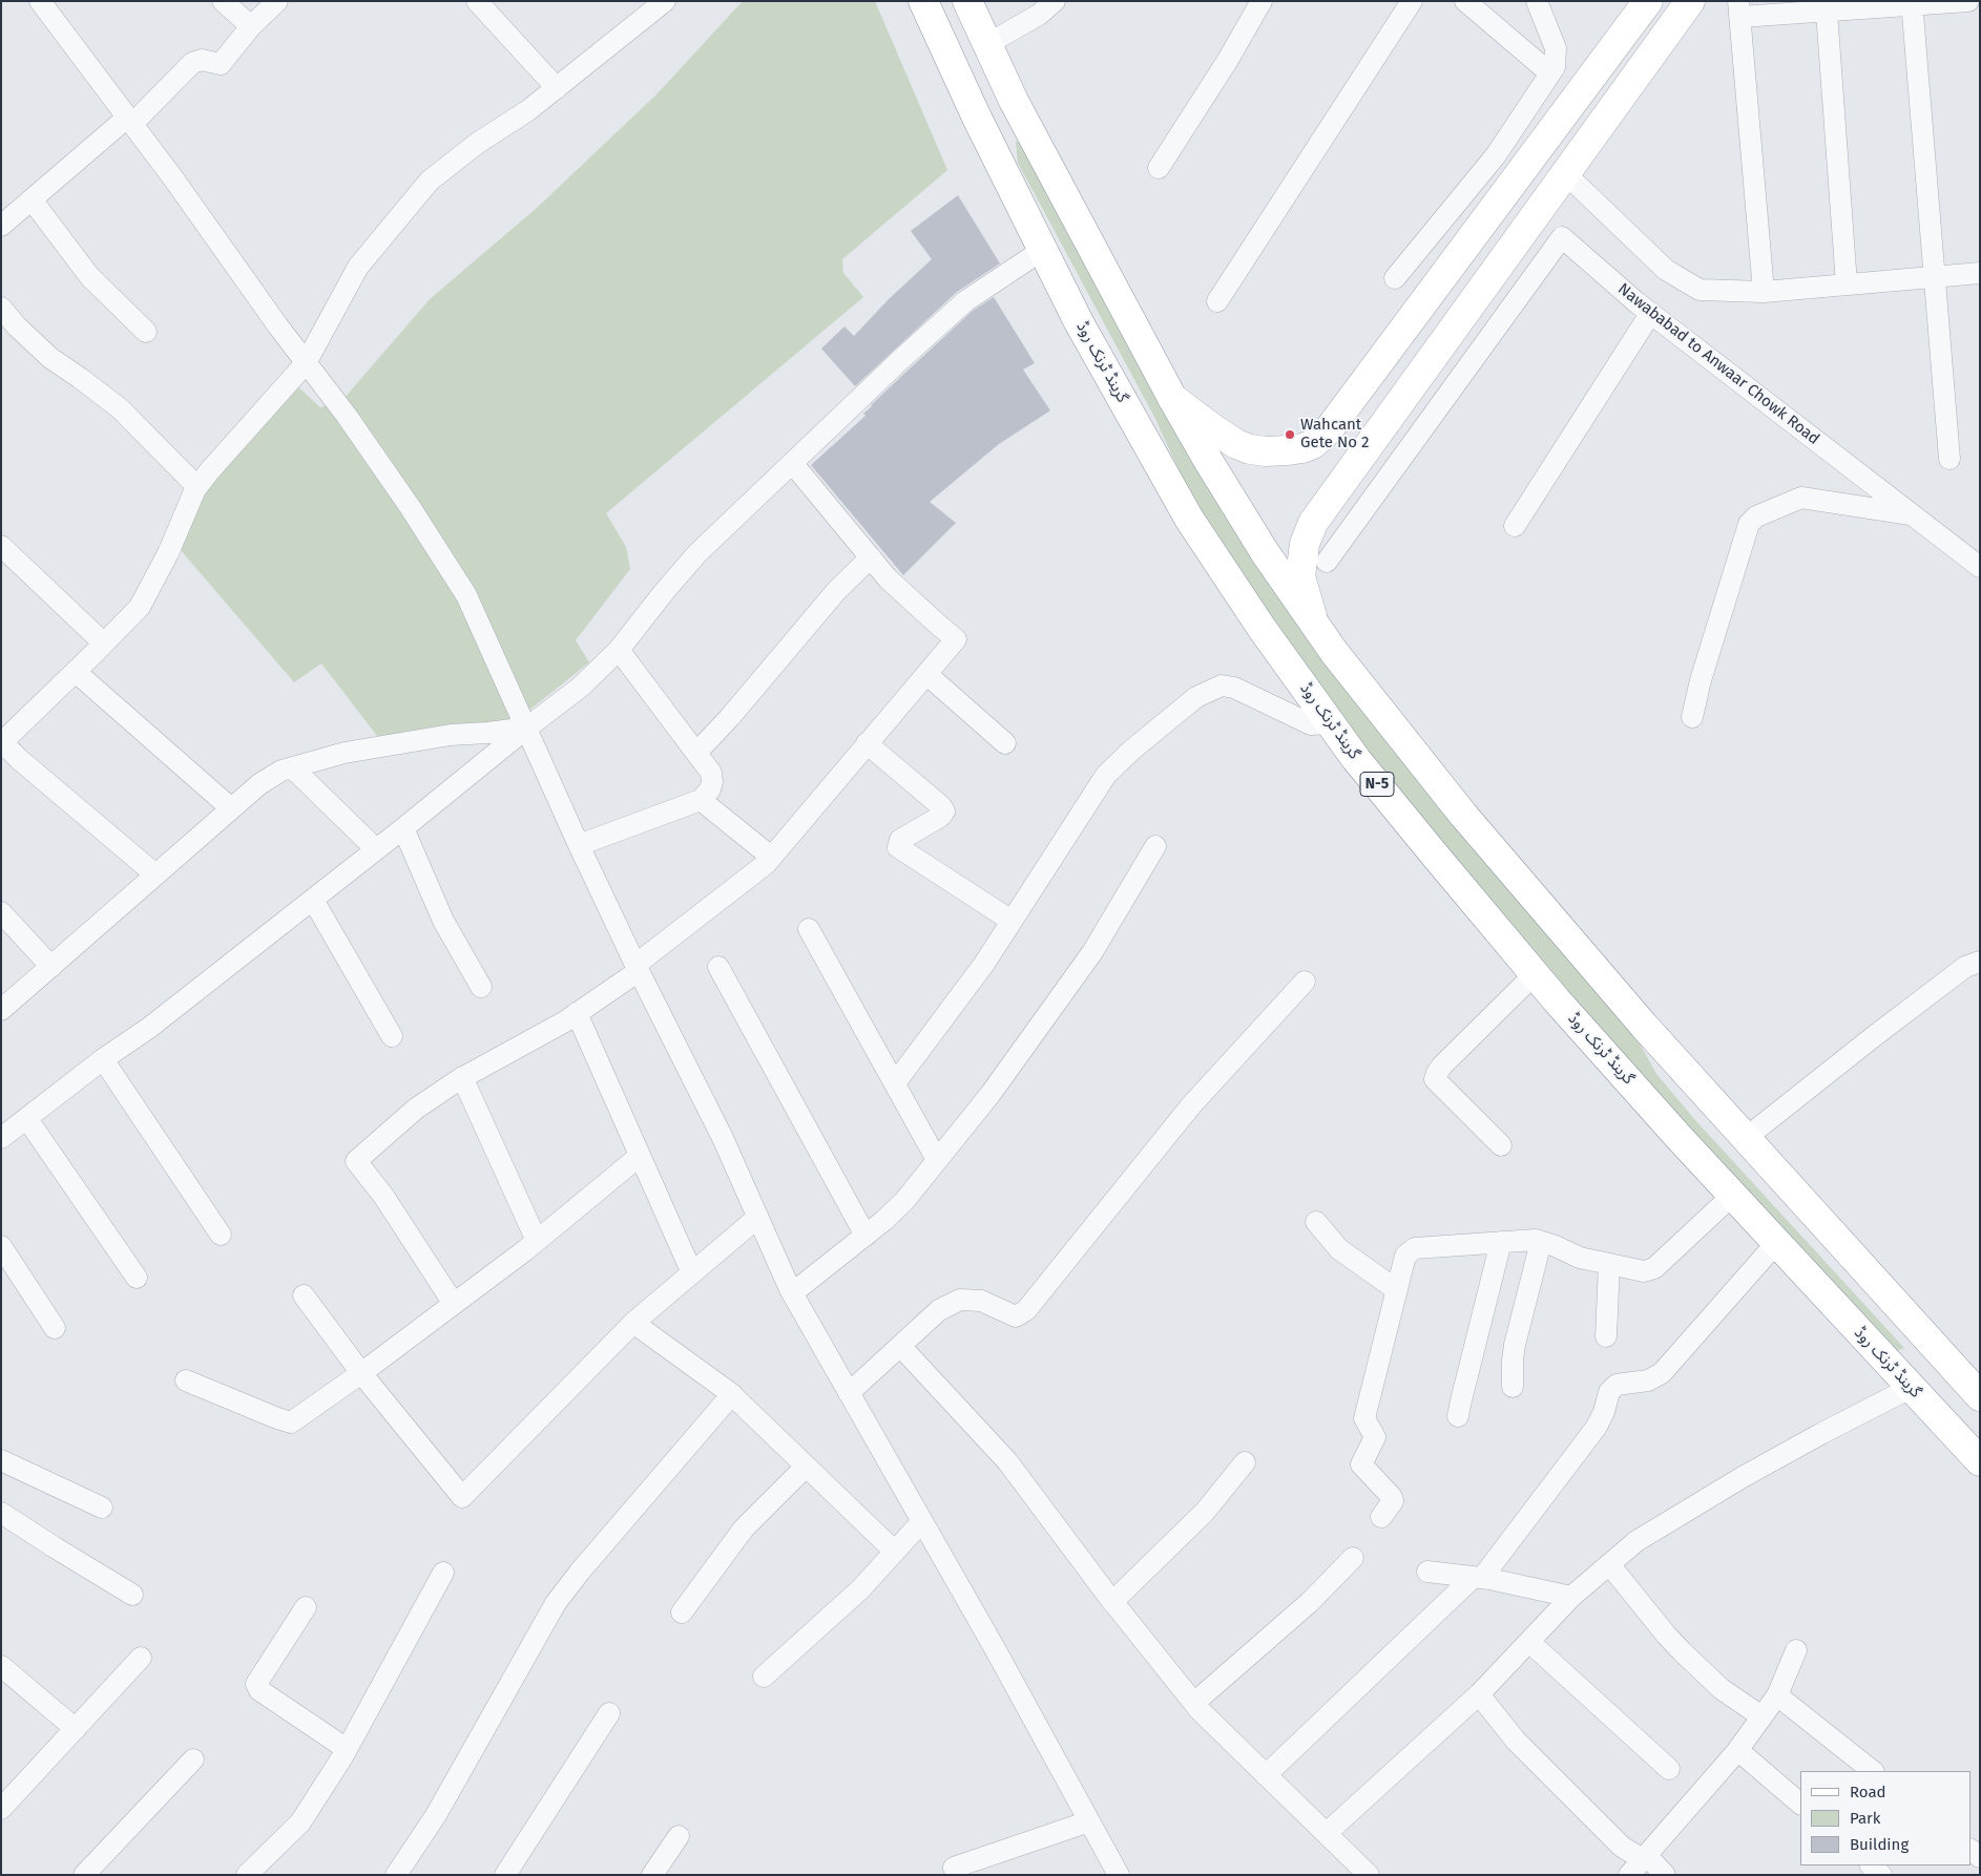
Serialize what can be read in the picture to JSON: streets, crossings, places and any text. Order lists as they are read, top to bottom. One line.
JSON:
{"streets":{"main road":["گرینڈ ٹرنک روڈ","N-5"],"street":["Nawababad to Anwaar Chowk Road"]},"places":["Wahcant Gete No 2"],"legend":["Road","Park","Building"]}
